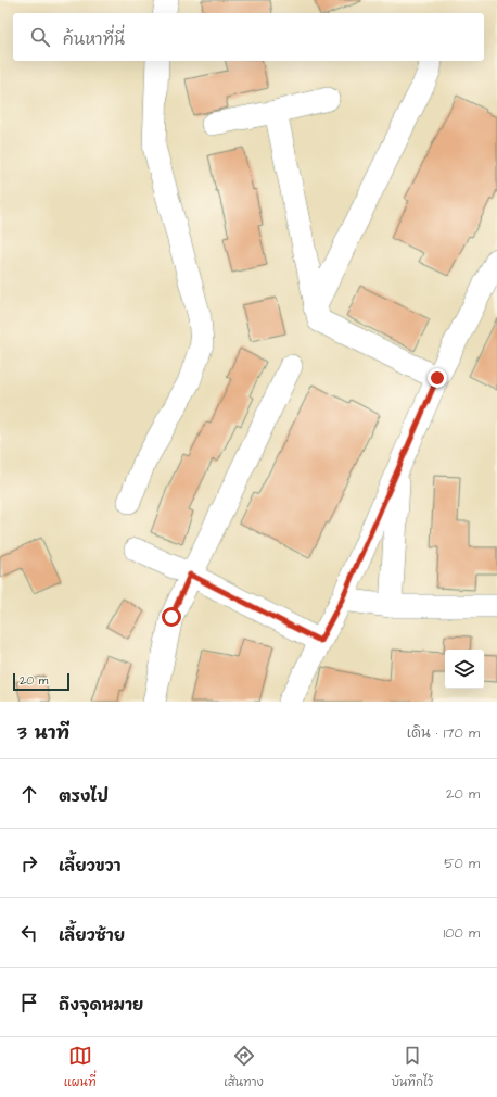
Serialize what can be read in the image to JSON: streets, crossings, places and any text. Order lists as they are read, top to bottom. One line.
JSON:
{"scale_bar":"20 m","page":{"search":"ค้นหาที่นี่","scale":"20 m","heading":["3 นาที","เดิน · 170 m"],"list":[["ตรงไป","20 m"],["เลี้ยวขวา","50 m"],["เลี้ยวซ้าย","100 m"],"ถึงจุดหมาย"],"nav":["แผนที่","เส้นทาง","บันทึกไว้"]}}
